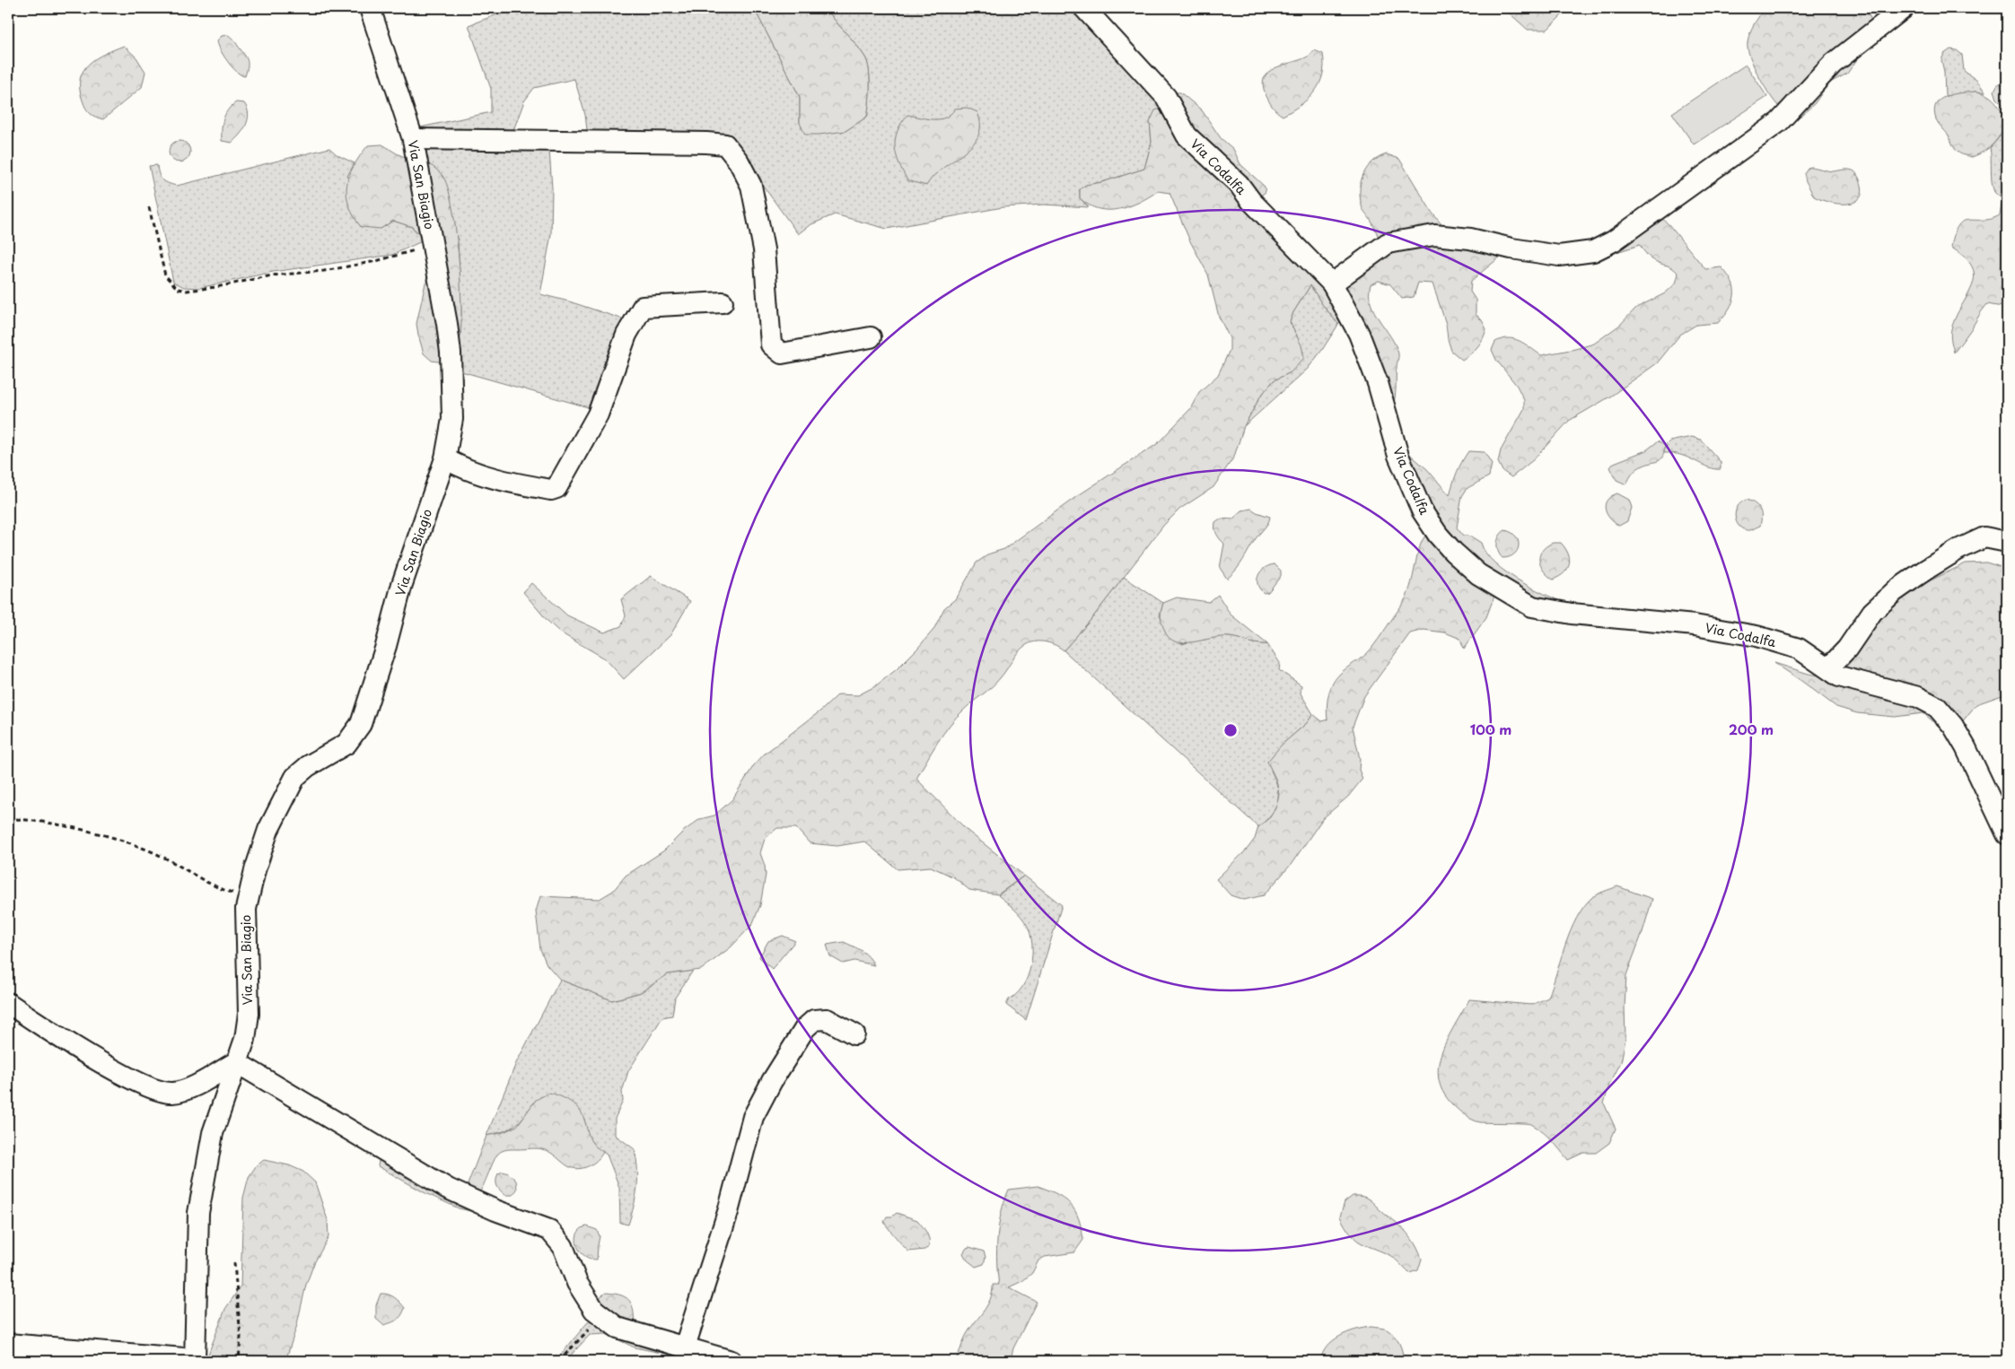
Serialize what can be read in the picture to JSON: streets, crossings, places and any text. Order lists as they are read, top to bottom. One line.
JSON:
{"streets":{"street":["Via Codalfa","Via San Biagio"]},"rings":["100 m","200 m"]}
